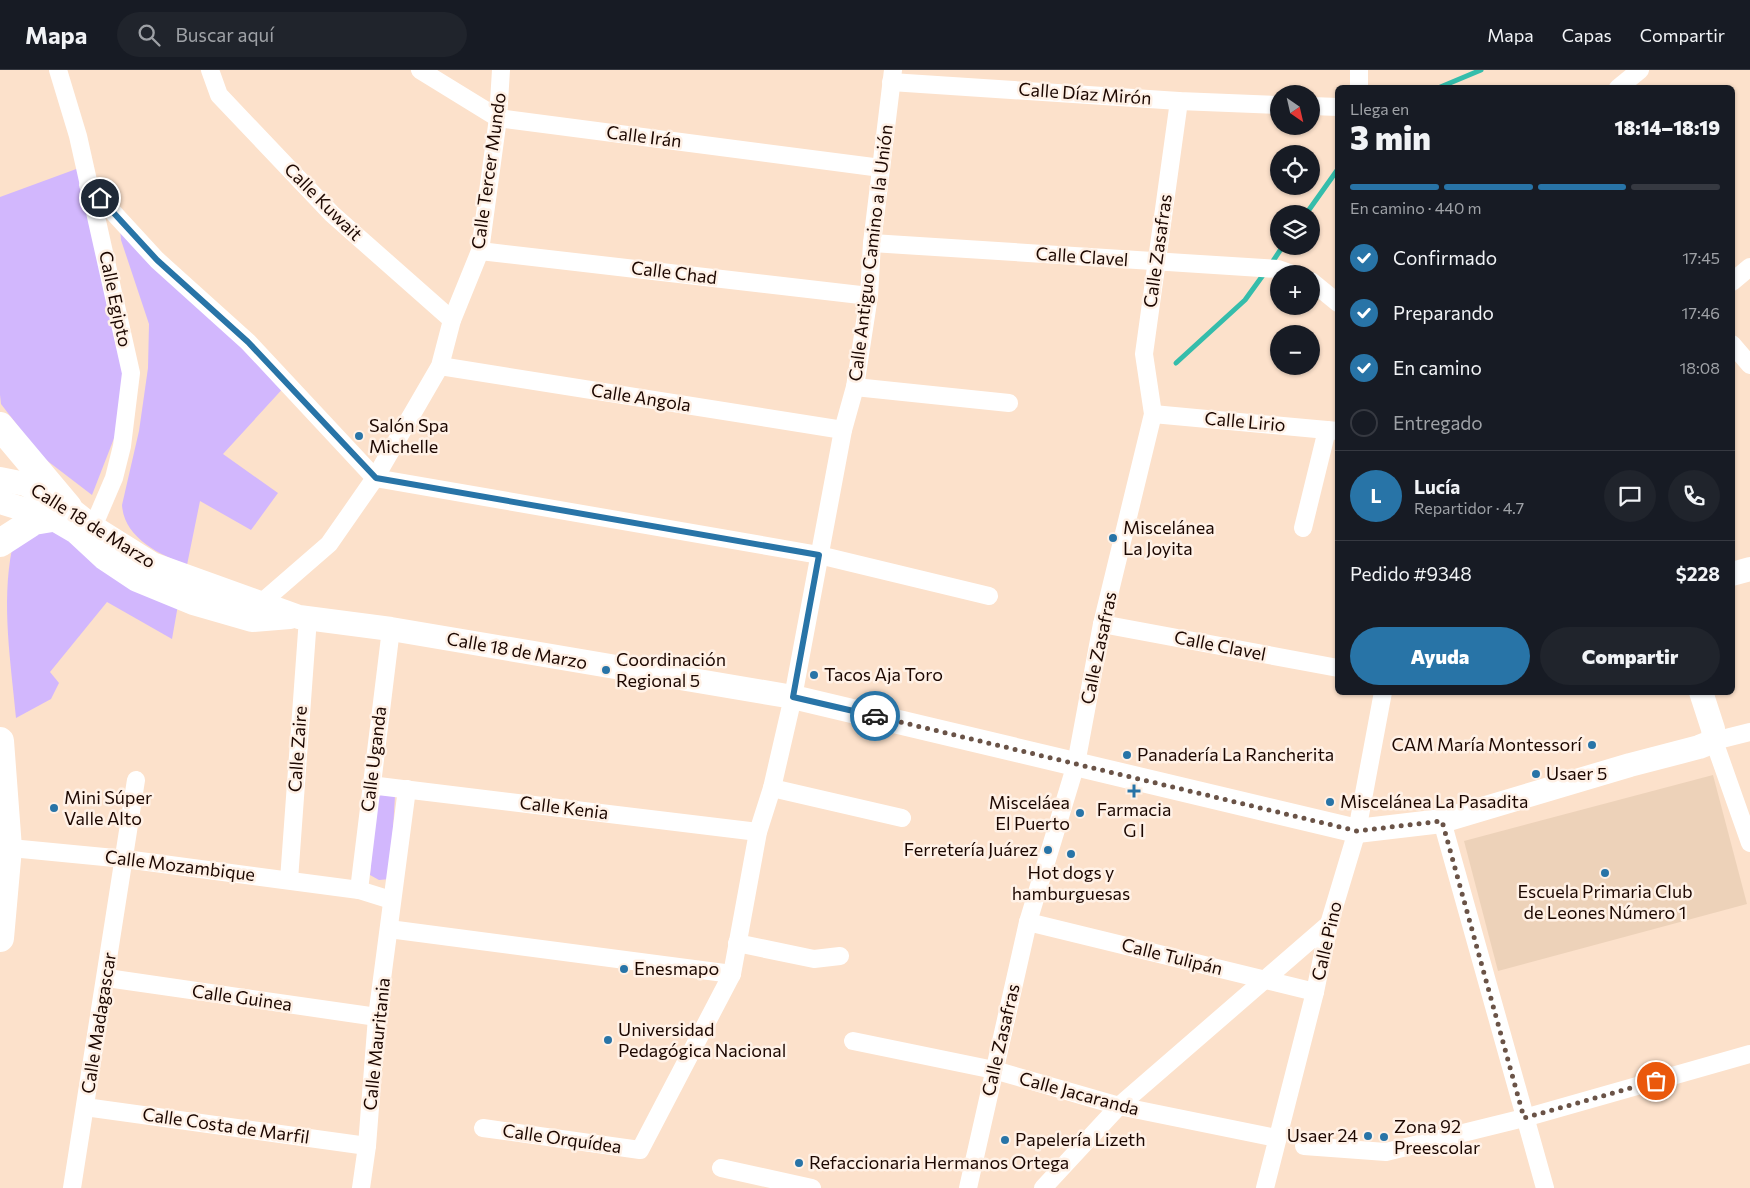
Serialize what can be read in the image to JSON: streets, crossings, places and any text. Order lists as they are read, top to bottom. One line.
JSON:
{"streets":{"street":["Calle Díaz Mirón","Calle Irán","Calle Tercer Mundo","Calle Kuwait","Calle Zasafras","Calle Antiguo Camino a la Unión","Calle Clavel","Calle Chad","Calle Egipto","Calle Angola","Calle Lirio","Calle 18 de Marzo","Calle Zaire","Calle Uganda","Calle Kenia","Calle Mozambique","Calle Pino","Calle Tulipán","Calle Guinea","Calle Madagascar","Calle Mauritania","Calle Jacaranda","Calle Costa de Marfil","Calle Orquídea"]},"crossings":[["Calle Díaz Mirón","Calle Zasafras"],["Calle Díaz Mirón","Calle Antiguo Camino a la Unión"],["Calle Irán","Calle Tercer Mundo"],["Calle Irán","Calle Antiguo Camino a la Unión"],["Calle Tercer Mundo","Calle Kuwait"],["Calle Tercer Mundo","Calle Chad"],["Calle Tercer Mundo","Calle Angola"],["Calle Tercer Mundo","Calle 18 de Marzo"],["Calle Zasafras","Calle Clavel"],["Calle Zasafras","Calle Lirio"],["Calle Zasafras","Calle 18 de Marzo"],["Calle Zasafras","Calle Tulipán"],["Calle Zasafras","Calle Jacaranda"],["Calle Antiguo Camino a la Unión","Calle Clavel"],["Calle Antiguo Camino a la Unión","Calle Chad"],["Calle Antiguo Camino a la Unión","Calle Angola"],["Calle Antiguo Camino a la Unión","Calle 18 de Marzo"],["Calle Antiguo Camino a la Unión","Calle Kenia"],["Calle Antiguo Camino a la Unión","Calle Orquídea"],["Calle Egipto","Calle 18 de Marzo"],["Calle 18 de Marzo","Calle Zaire"],["Calle 18 de Marzo","Calle Uganda"],["Calle 18 de Marzo","Calle Pino"],["Calle Zaire","Calle Mozambique"],["Calle Uganda","Calle Kenia"],["Calle Uganda","Calle Mozambique"],["Calle Kenia","Calle Mauritania"],["Calle Mozambique","Calle Madagascar"],["Calle Pino","Calle Tulipán"],["Calle Pino","Calle Jacaranda"],["Calle Guinea","Calle Madagascar"],["Calle Guinea","Calle Mauritania"],["Calle Madagascar","Calle Costa de Marfil"],["Calle Mauritania","Calle Costa de Marfil"]],"places":{"other":["Salón Spa Michelle","Miscelánea La Joyita","Coordinación Regional 5","Tacos Aja Toro","CAM María Montessorí","Panadería La Rancherita","Usaer 5","Miscelánea La Pasadita","Mini Súper Valle Alto","Misceláea El Puerto","Ferretería Juárez","Hot dogs y hamburguesas","Escuela Primaria Club de Leones Número 1","Enesmapo","Universidad Pedagógica Nacional","Usaer 24","Zona 92 Preescolar","Papelería Lizeth","Refaccionaria Hermanos Ortega"],"health":["Farmacia G I"]},"north":"bottom right","page":{"header":"Mapa","search":"Buscar aquí","nav":["Mapa","Capas","Compartir"],"map_buttons":["+","−"],"heading":["3 min","Llega en","18:14–18:19"],"panel":["Lucía","Repartidor · 4.7","Pedido #9348","$228"],"bar":"En camino · 440 m","list":[["Confirmado","17:45"],["Preparando","17:46"],["En camino","18:08"],"Entregado"],"round":"L","buttons":["Ayuda","Compartir"]}}
